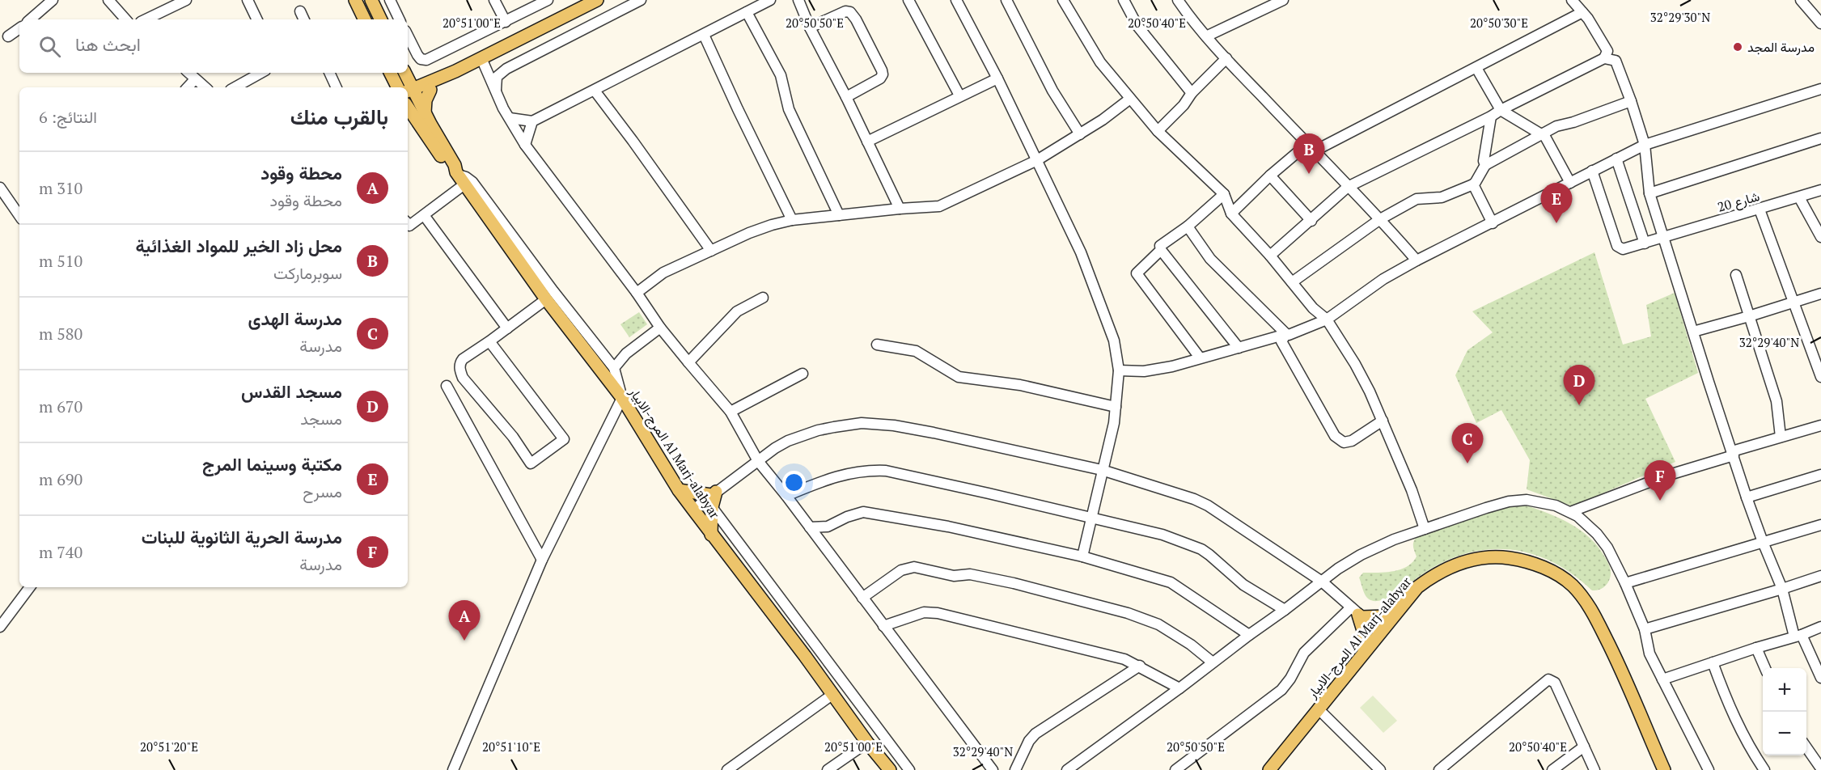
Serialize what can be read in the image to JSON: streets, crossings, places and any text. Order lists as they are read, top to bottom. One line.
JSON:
{"streets":{"main road":["المرج-الابيار Al Marj-alabyar"],"street":["شارع 20"]},"places":["مدرسة المجد"],"page":{"search":"ابحث هنا","heading":["بالقرب منك","النتائج: 6"],"pins":["B","E","D","C","F","A"],"list":[{"mark":"A","name":"محطة وقود","note":"محطة وقود","value":"310 m"},{"mark":"B","name":"محل زاد الخير للمواد الغذائية","note":"سوبرماركت","value":"510 m"},{"mark":"C","name":"مدرسة الهدى","note":"مدرسة","value":"580 m"},{"mark":"D","name":"مسجد القدس","note":"مسجد","value":"670 m"},{"mark":"E","name":"مكتبة وسينما المرج","note":"مسرح","value":"690 m"},{"mark":"F","name":"مدرسة الحرية الثانوية للبنات","note":"مدرسة","value":"740 m"}],"map_buttons":["+","−"]},"coordinates":["32°29'30\"N","20°51'00\"E","20°50'50\"E","20°50'40\"E","20°50'30\"E","32°29'40\"N","20°51'20\"E","20°51'10\"E"]}
